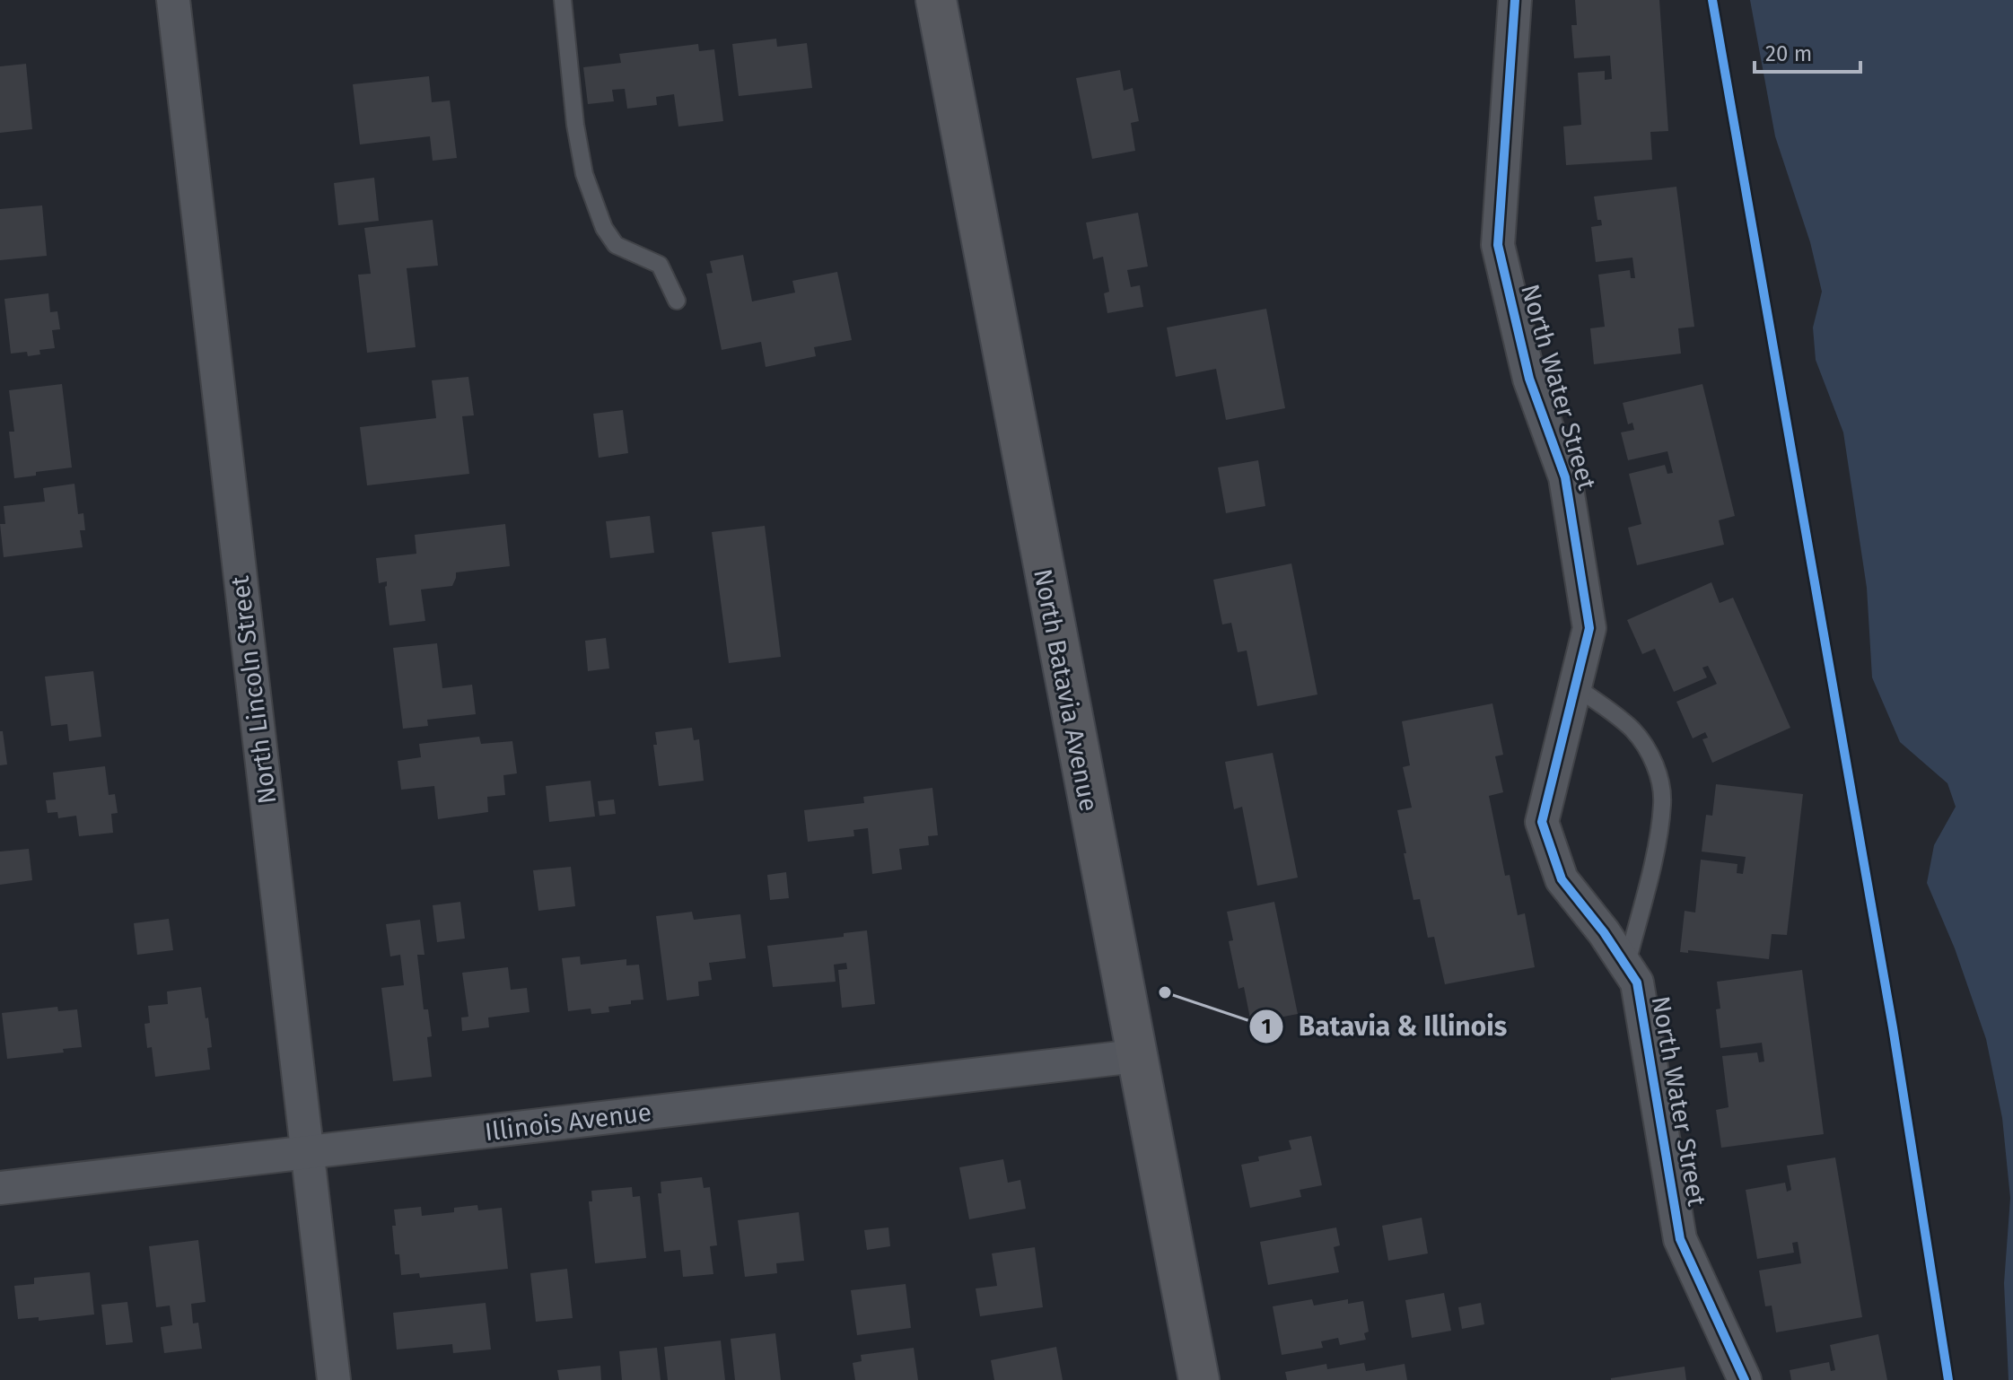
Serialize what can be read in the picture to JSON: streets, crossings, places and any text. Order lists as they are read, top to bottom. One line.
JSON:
{"streets":{"main road":["North Batavia Avenue"],"street":["North Water Street","North Lincoln Street","Illinois Avenue"]},"crossings":[["North Lincoln Street","Illinois Avenue"],["North Batavia Avenue","Illinois Avenue"]],"places":["Batavia & Illinois"],"scale_bar":"20 m"}
